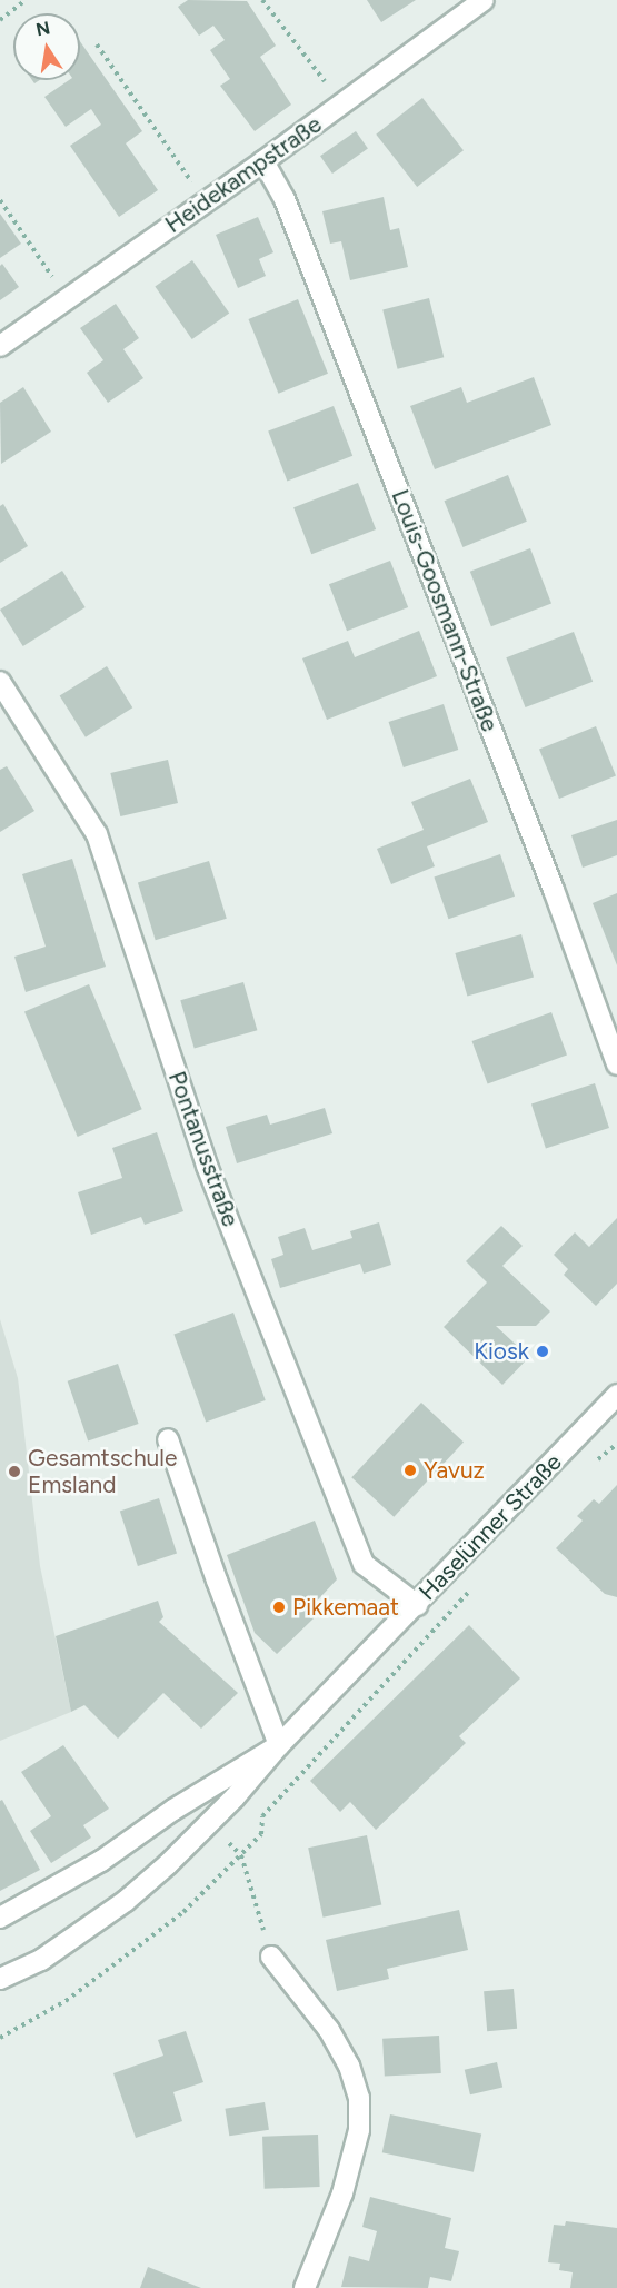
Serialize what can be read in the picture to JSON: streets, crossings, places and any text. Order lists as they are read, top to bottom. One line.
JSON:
{"streets":{"street":["Heidekampstraße","Louis-Goosmann-Straße","Pontanusstraße","Haselünner Straße"]},"crossings":[["Heidekampstraße","Louis-Goosmann-Straße"],["Pontanusstraße","Haselünner Straße"]],"places":["Kiosk","Yavuz","Gesamtschule Emsland","Pikkemaat"],"north":"top"}
